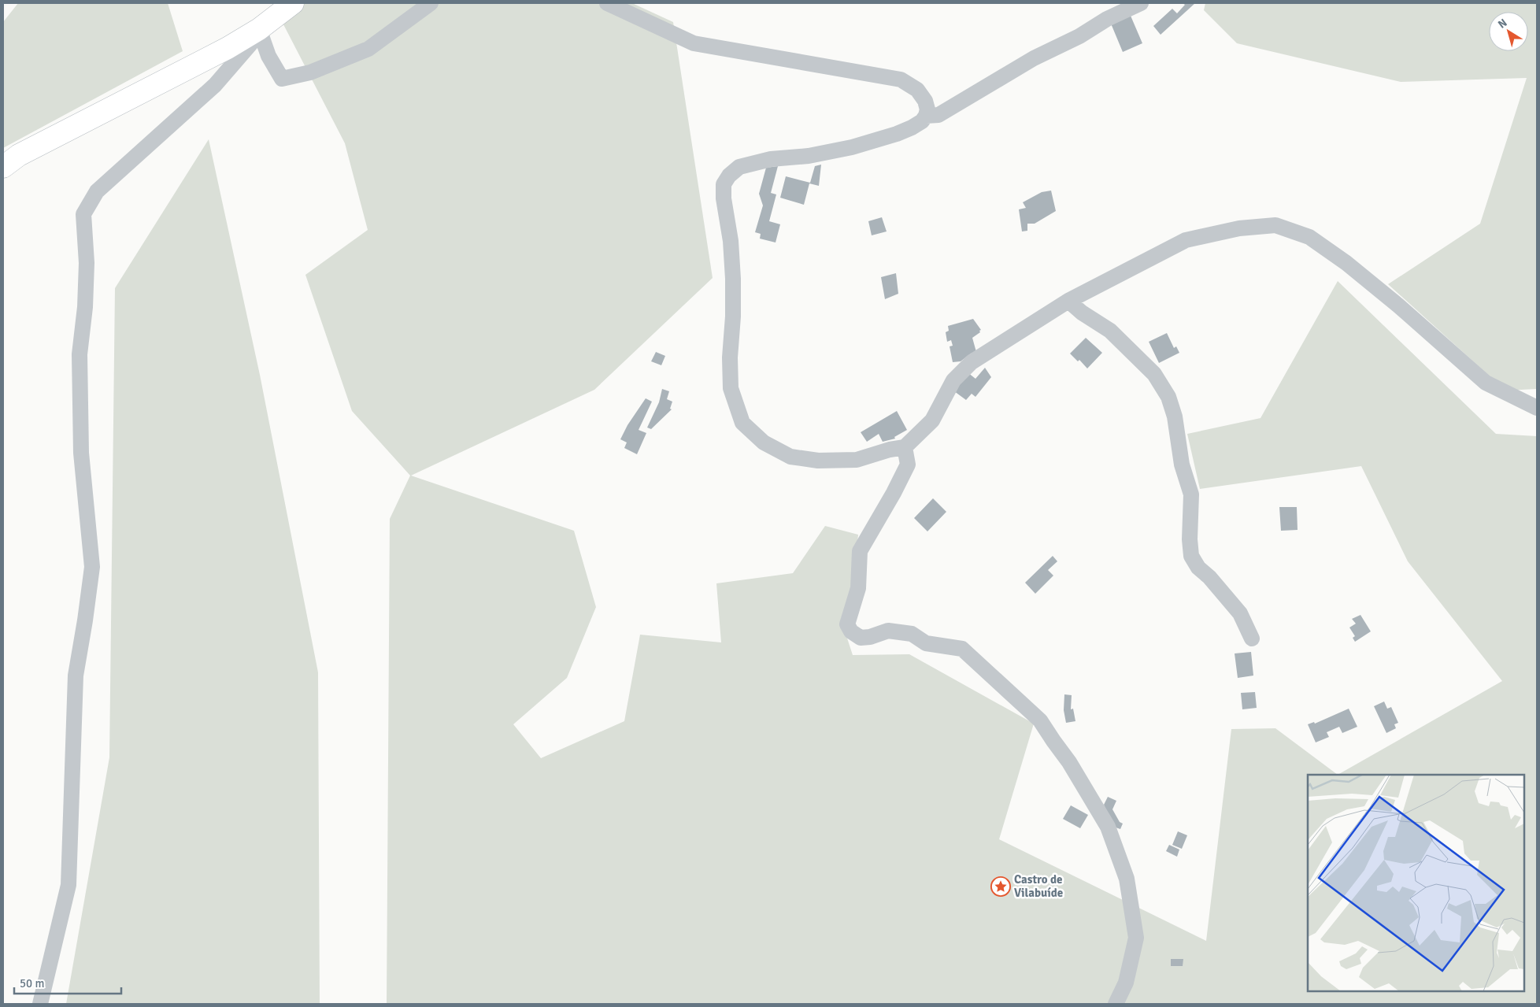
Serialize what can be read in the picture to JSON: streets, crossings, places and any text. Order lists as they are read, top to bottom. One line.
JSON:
{"places":{"place":["Castro de Vilabuíde"]},"scale_bar":"50 m","north":"top left"}
